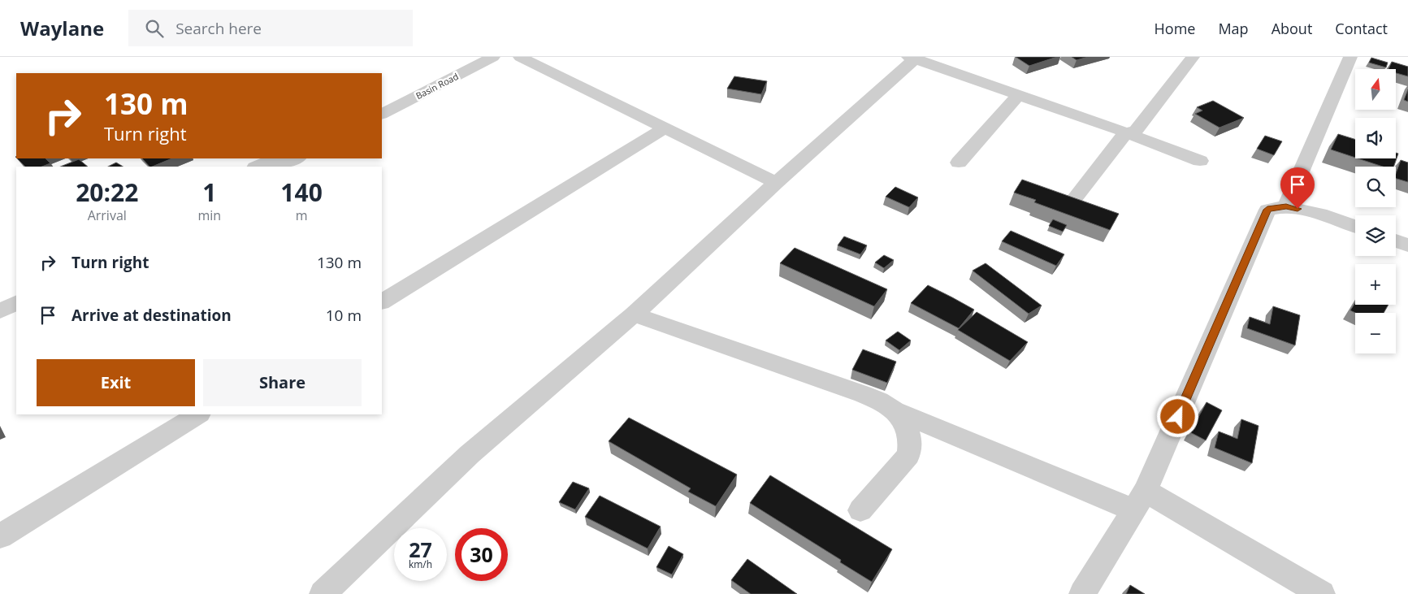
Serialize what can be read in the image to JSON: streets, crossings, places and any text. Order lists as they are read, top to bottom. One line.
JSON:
{"streets":{"street":["Basin Road"]},"north":"top","page":{"header":"Waylane","search":"Search here","nav":["Home","Map","About","Contact"],"map_buttons":["+","−"],"turn":["130 m","Turn right"],"eta":["20:22","Arrival","1","min","140","m"],"list":[{"name":"Turn right","value":"130 m"},{"name":"Arrive at destination","value":"10 m"}],"buttons":["Exit","Share"],"speed":"27 km/h","limit":"30"}}
